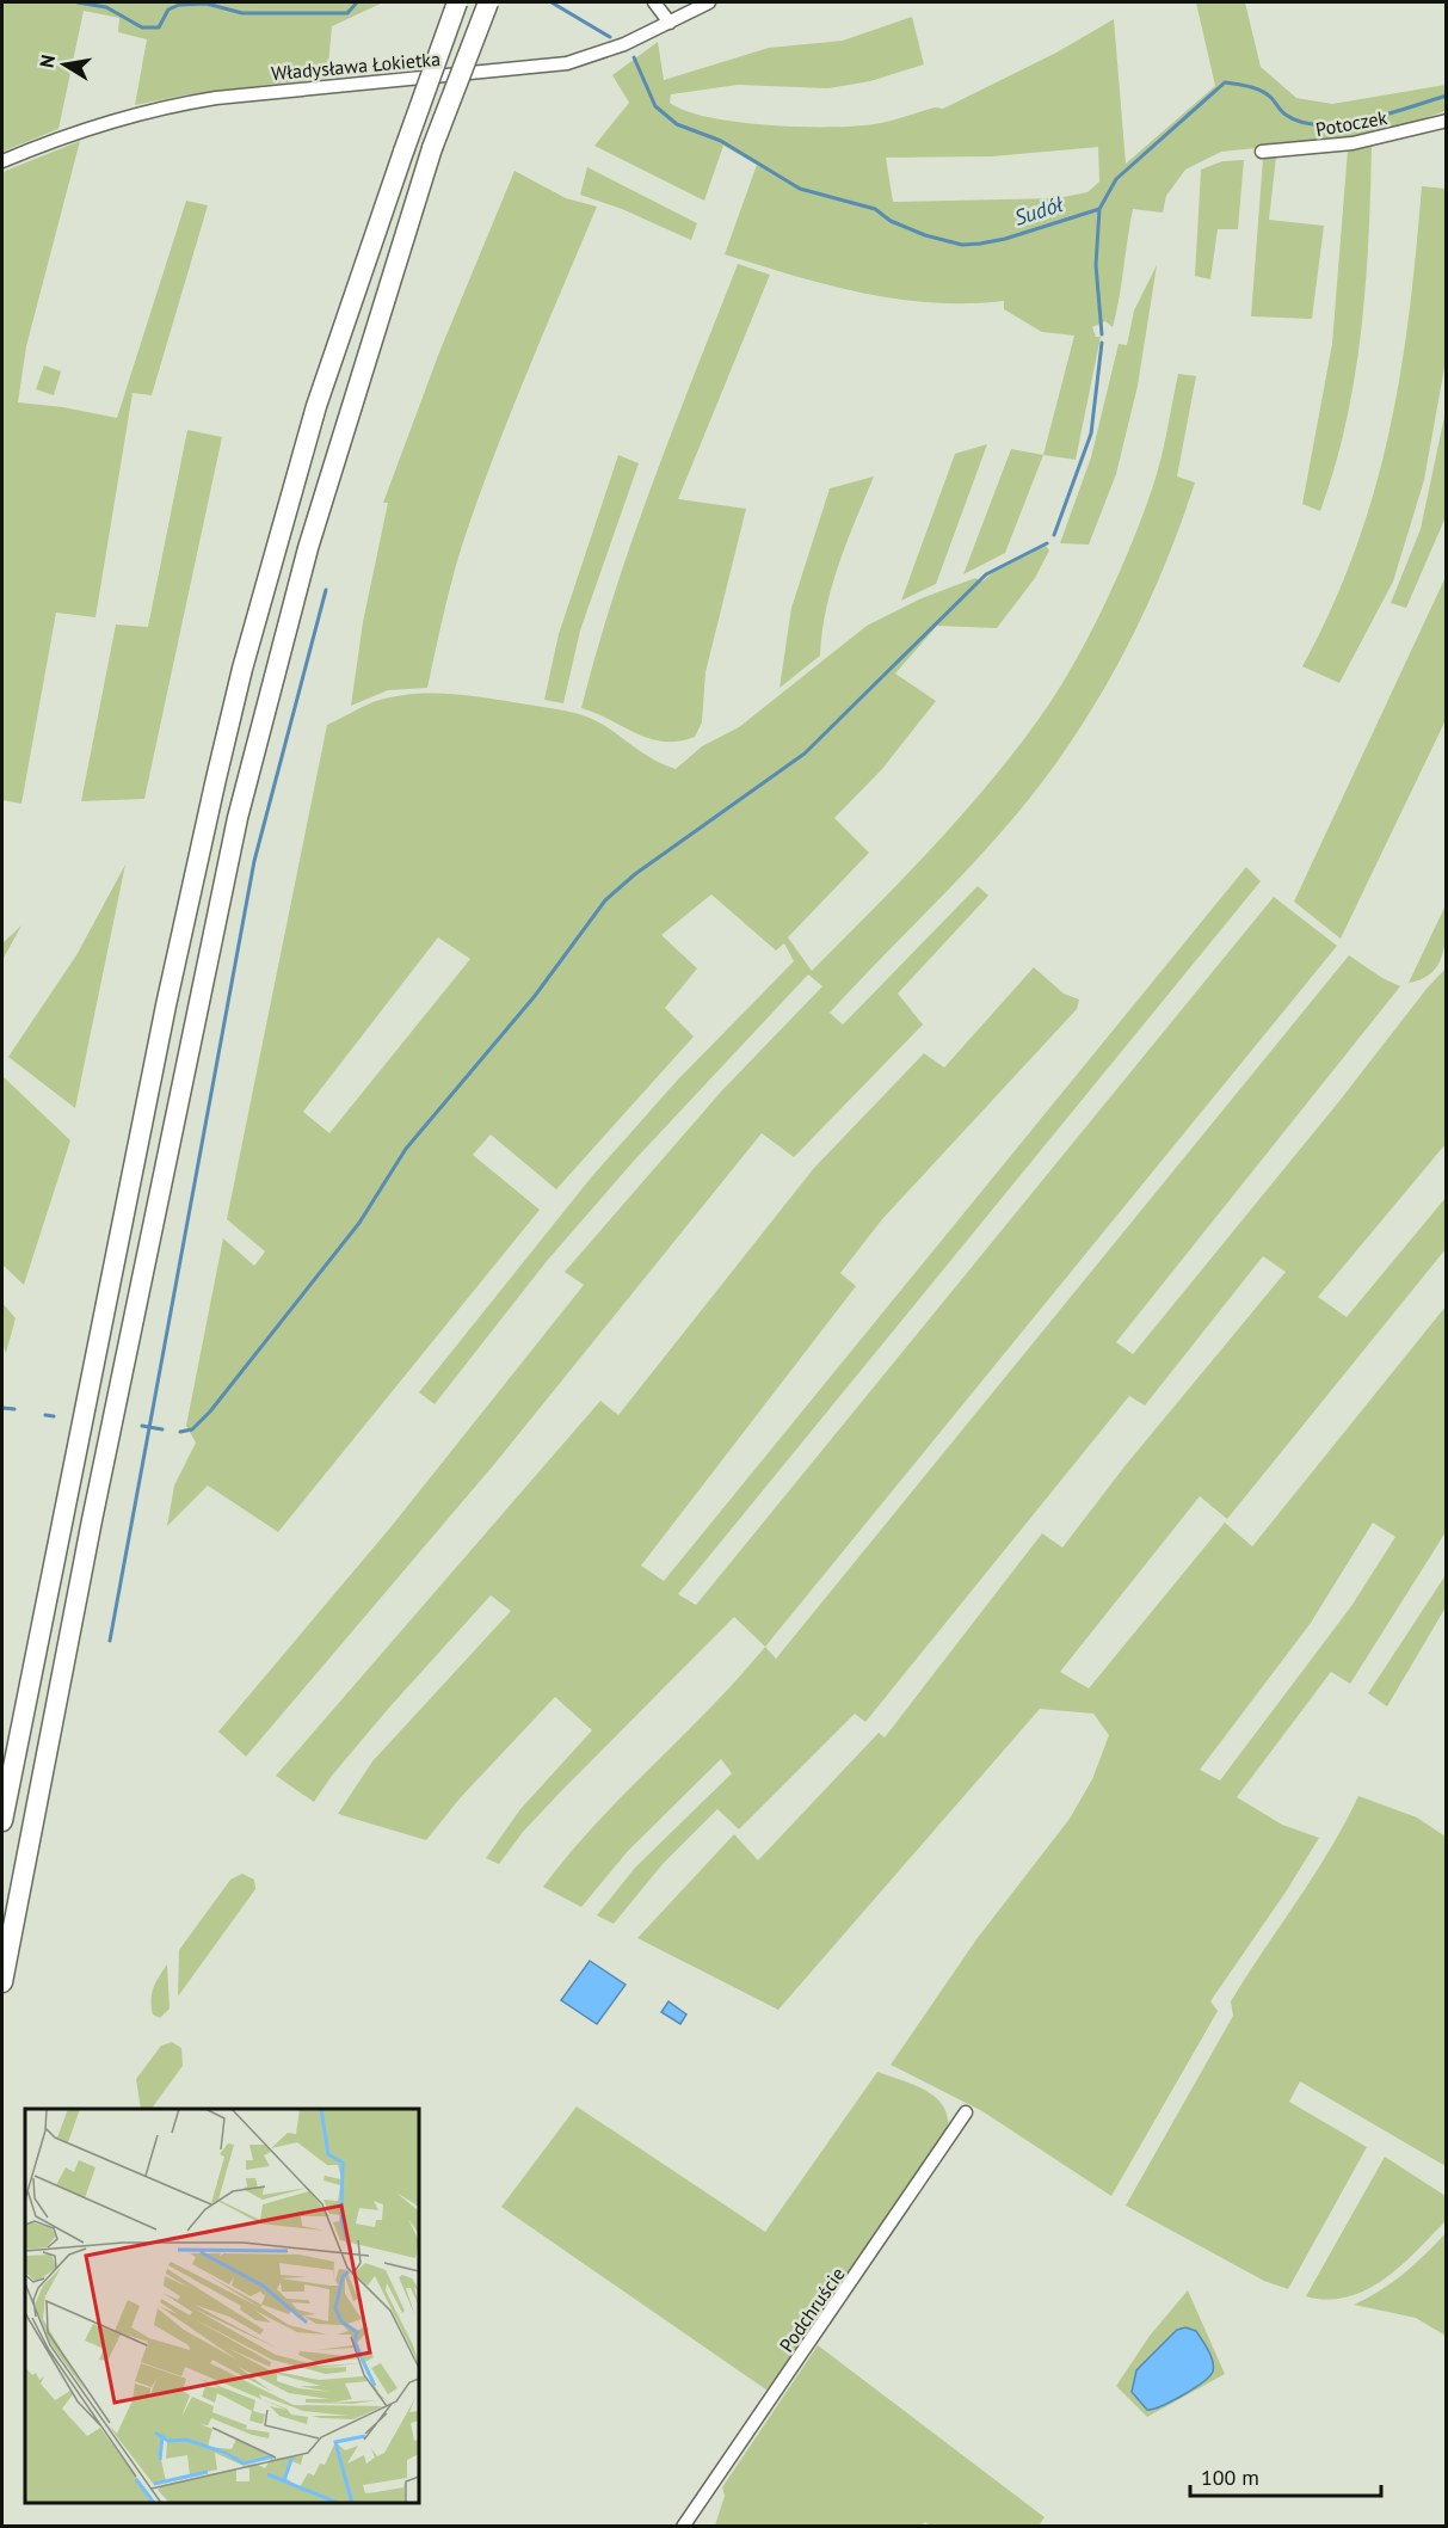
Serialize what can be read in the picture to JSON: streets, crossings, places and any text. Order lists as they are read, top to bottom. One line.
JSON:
{"streets":{"street":["Władysława Łokietka","Potoczek","Podchruście"]},"water":["Sudół"],"scale_bar":"100 m","north":"left"}
